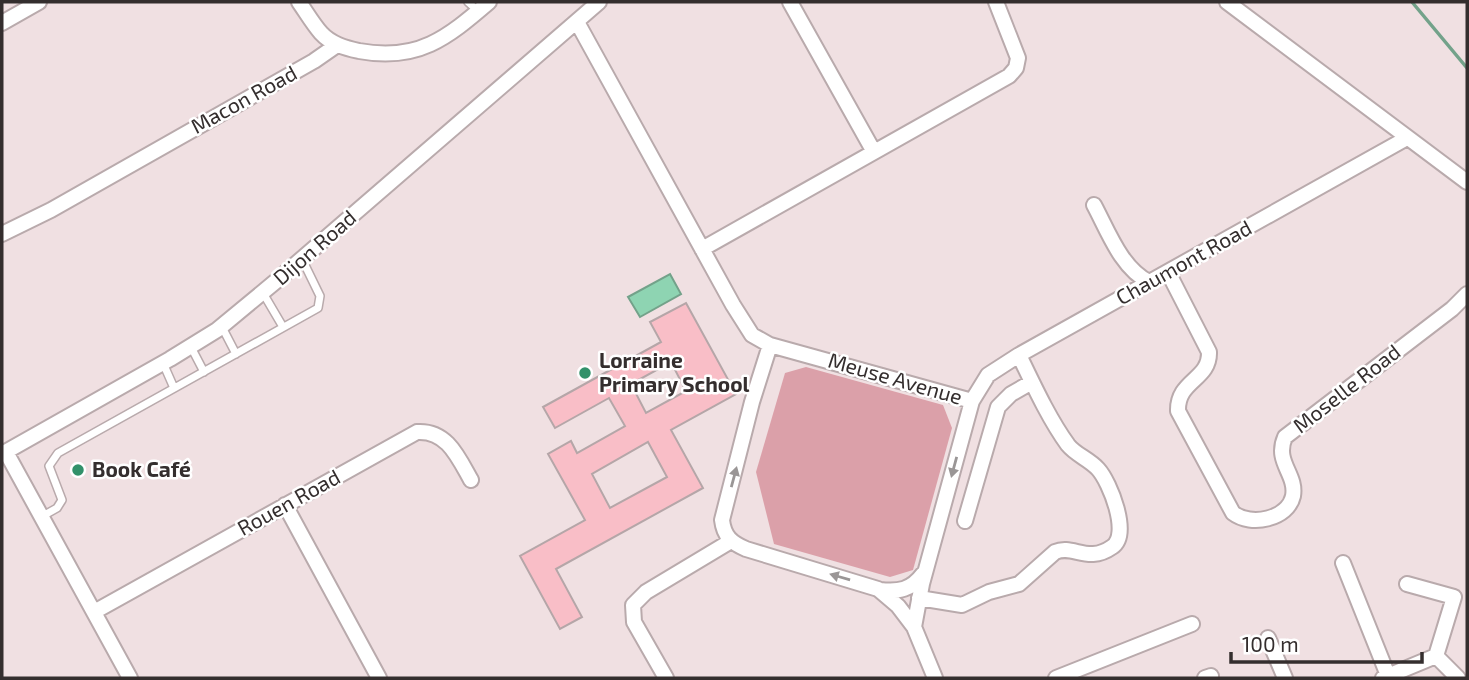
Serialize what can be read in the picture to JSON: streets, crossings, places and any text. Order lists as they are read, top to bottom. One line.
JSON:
{"streets":{"street":["Macon Road","Dijon Road","Chaumont Road","Meuse Avenue","Moselle Road","Rouen Road"]},"crossings":[["Dijon Road","Meuse Avenue"],["Chaumont Road","Meuse Avenue"],["Chaumont Road","Moselle Road"]],"places":["Lorraine Primary School","Book Café"],"scale_bar":"100 m"}
